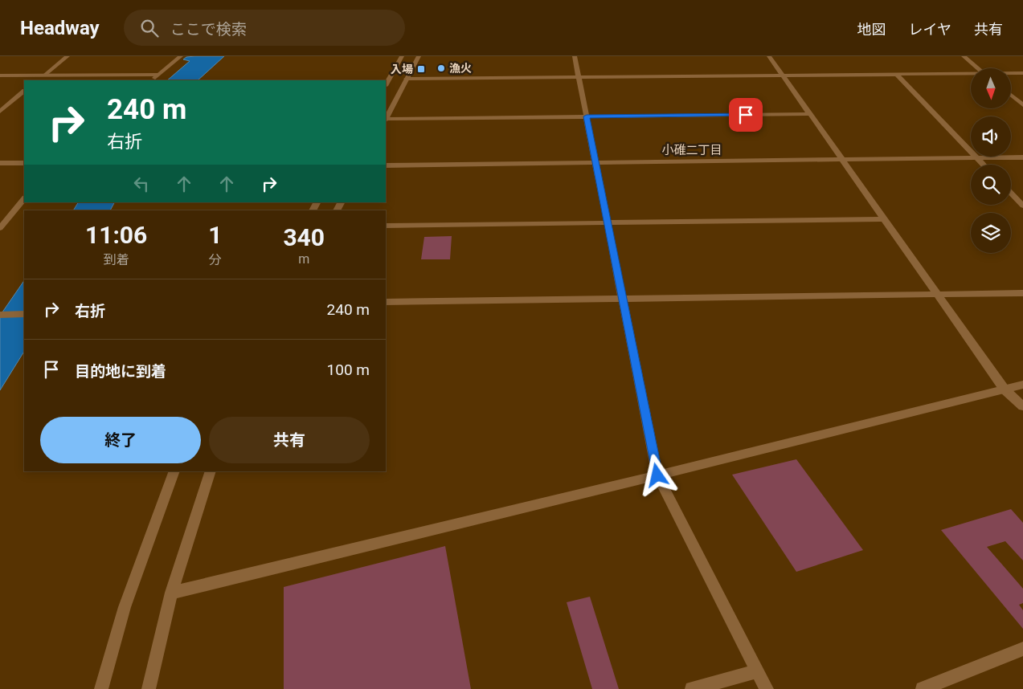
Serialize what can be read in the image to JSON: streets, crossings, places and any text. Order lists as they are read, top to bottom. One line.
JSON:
{"districts":["小碓二丁目"],"places":{"other":["漁火"],"transit":["入場"]},"north":"bottom","page":{"header":"Headway","search":"ここで検索","nav":["地図","レイヤ","共有"],"turn":["240 m","右折"],"eta":["11:06","到着","1","分","340","m"],"list":[{"name":"右折","value":"240 m"},{"name":"目的地に到着","value":"100 m"}],"buttons":["終了","共有"]}}
